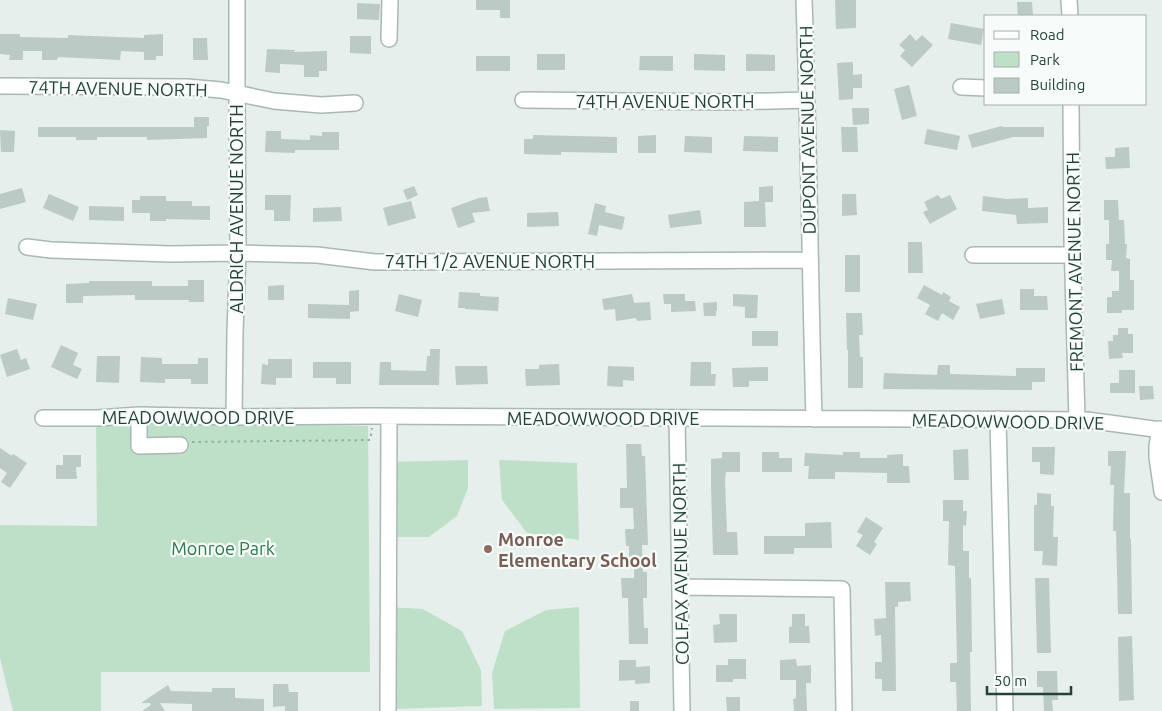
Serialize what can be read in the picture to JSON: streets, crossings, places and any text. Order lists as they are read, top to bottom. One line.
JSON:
{"streets":{"street":["74TH AVENUE NORTH","DUPONT AVENUE NORTH","ALDRICH AVENUE NORTH","74TH 1/2 AVENUE NORTH","FREMONT AVENUE NORTH","MEADOWWOOD DRIVE","COLFAX AVENUE NORTH"]},"crossings":[["74TH AVENUE NORTH","DUPONT AVENUE NORTH"],["74TH AVENUE NORTH","ALDRICH AVENUE NORTH"],["DUPONT AVENUE NORTH","74TH 1/2 AVENUE NORTH"],["DUPONT AVENUE NORTH","MEADOWWOOD DRIVE"],["ALDRICH AVENUE NORTH","74TH 1/2 AVENUE NORTH"],["ALDRICH AVENUE NORTH","MEADOWWOOD DRIVE"],["FREMONT AVENUE NORTH","MEADOWWOOD DRIVE"],["MEADOWWOOD DRIVE","COLFAX AVENUE NORTH"]],"parks":["Monroe Park"],"places":["Monroe Elementary School"],"legend":["Road","Park","Building"],"scale_bar":"50 m"}
